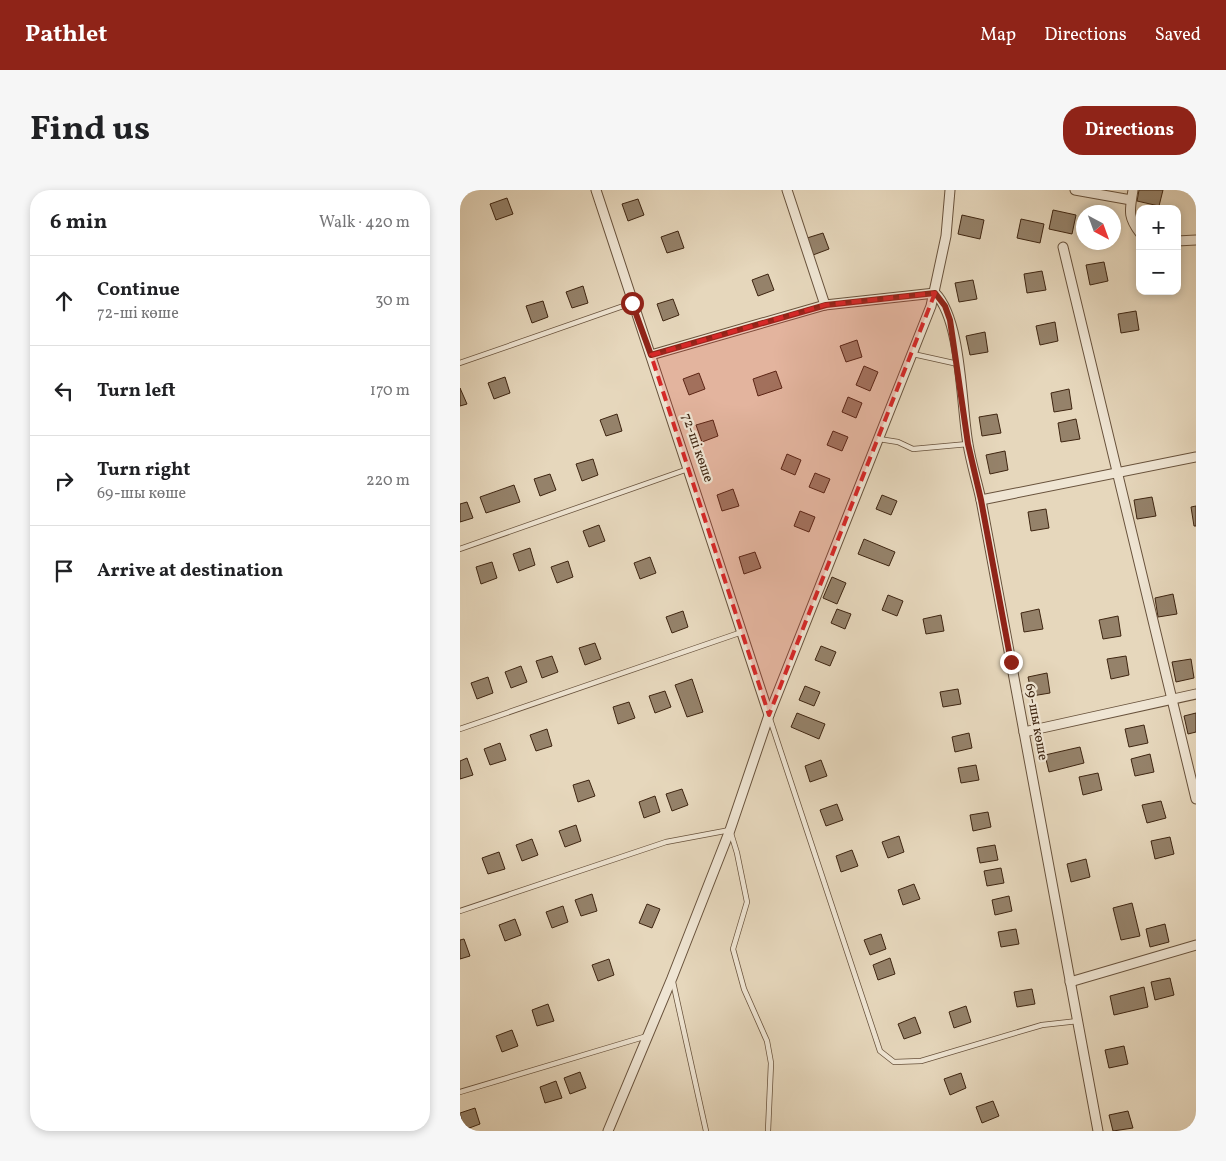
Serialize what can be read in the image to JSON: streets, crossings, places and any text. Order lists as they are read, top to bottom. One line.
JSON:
{"streets":{"street":["72-ші көше","69-шы көше"]},"north":"bottom right","page":{"header":"Pathlet","nav":["Map","Directions","Saved"],"title":"Find us","buttons":"Directions","heading":["6 min","Walk · 420 m"],"map_buttons":["+","−"],"list":[["Continue","72-ші көше","30 m"],["Turn left","170 m"],["Turn right","69-шы көше","220 m"],"Arrive at destination"]}}
